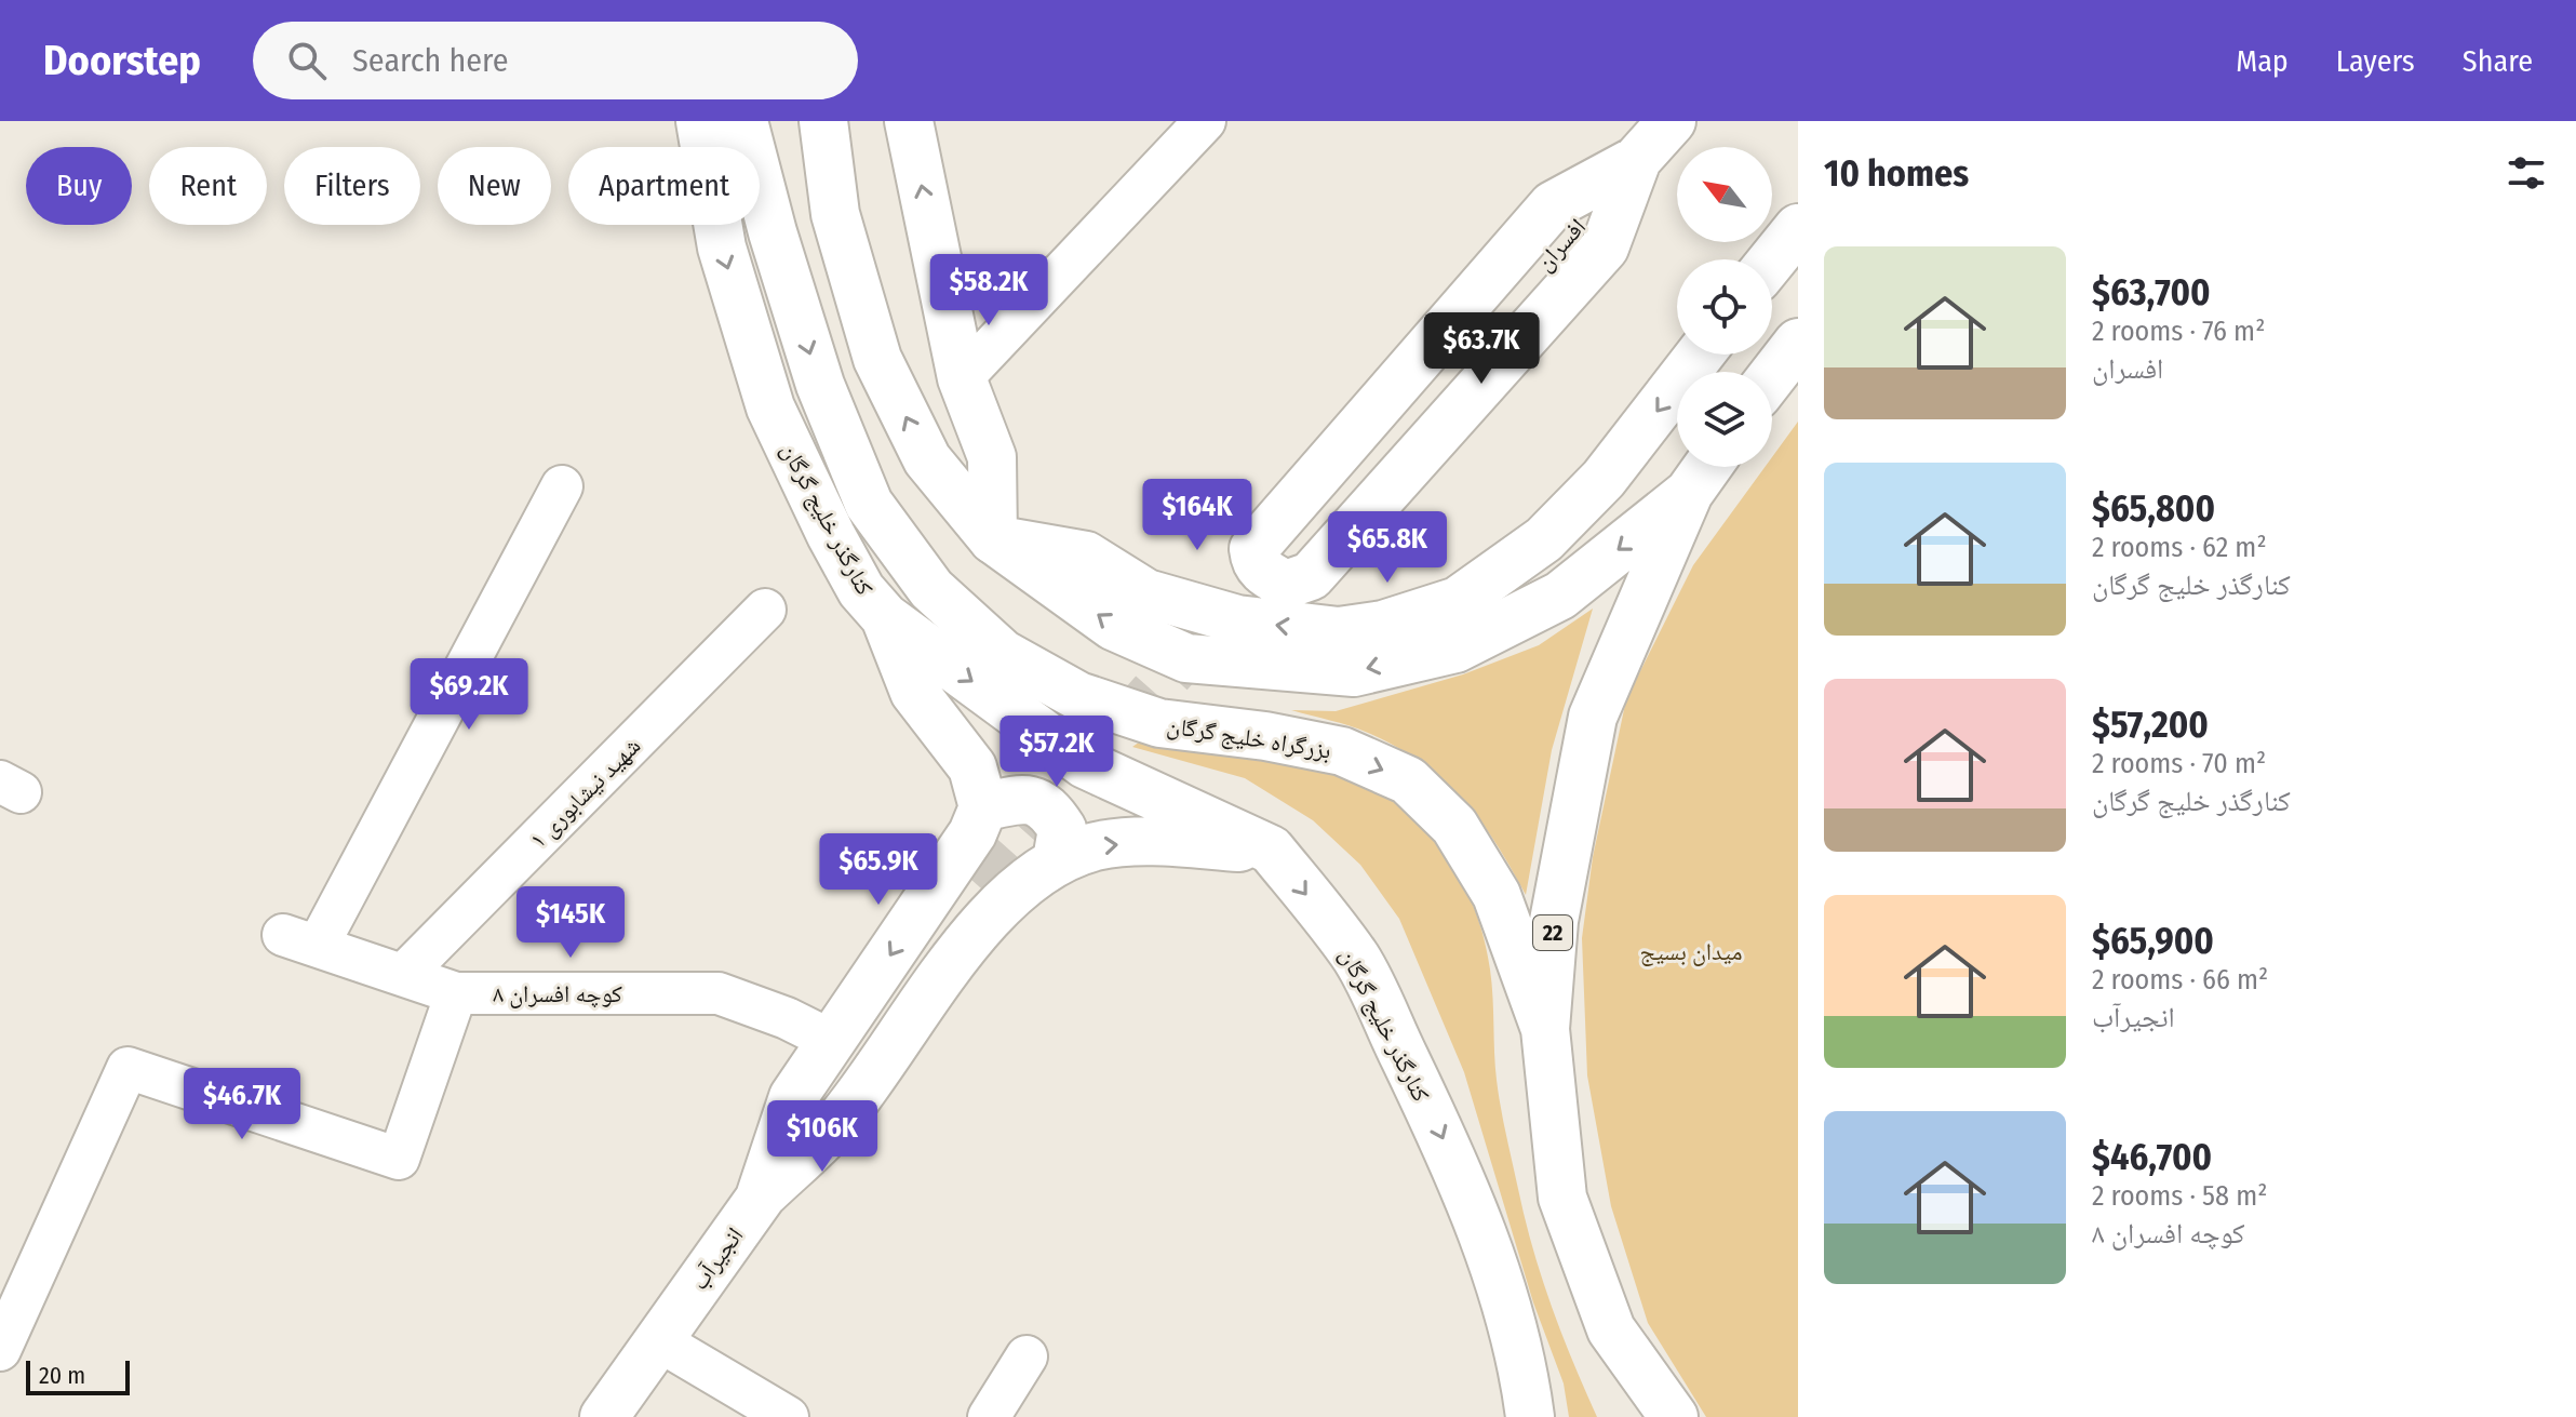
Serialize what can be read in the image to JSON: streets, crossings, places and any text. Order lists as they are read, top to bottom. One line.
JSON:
{"streets":{"main road":["افسران","کنارگذر خلیج گرگان","بزرگراه خلیج گرگان","22","انجیرآب"],"street":["شهید نیشابوری ۱","کوچه افسران ۸"]},"crossings":[["بزرگراه خلیج گرگان","22"],["شهید نیشابوری ۱","کوچه افسران ۸"]],"parks":["میدان بسیج"],"scale_bar":"20 m","north":"top left","page":{"header":"Doorstep","search":"Search here","nav":["Map","Layers","Share"],"heading":"10 homes","chip":["Buy","Rent","Filters","New","Apartment"],"list":[{"name":"$63,700","note":"2 rooms · 76 m² · افسران"},{"name":"$65,800","note":"2 rooms · 62 m² · کنارگذر خلیج گرگان"},{"name":"$57,200","note":"2 rooms · 70 m² · کنارگذر خلیج گرگان"},{"name":"$65,900","note":"2 rooms · 66 m² · انجیرآب"},{"name":"$46,700","note":"2 rooms · 58 m² · کوچه افسران ۸"}],"price":["$58.2K","$63.7K","$164K","$65.8K","$69.2K","$57.2K","$65.9K","$145K","$46.7K","$106K"],"scale":"20 m"}}
